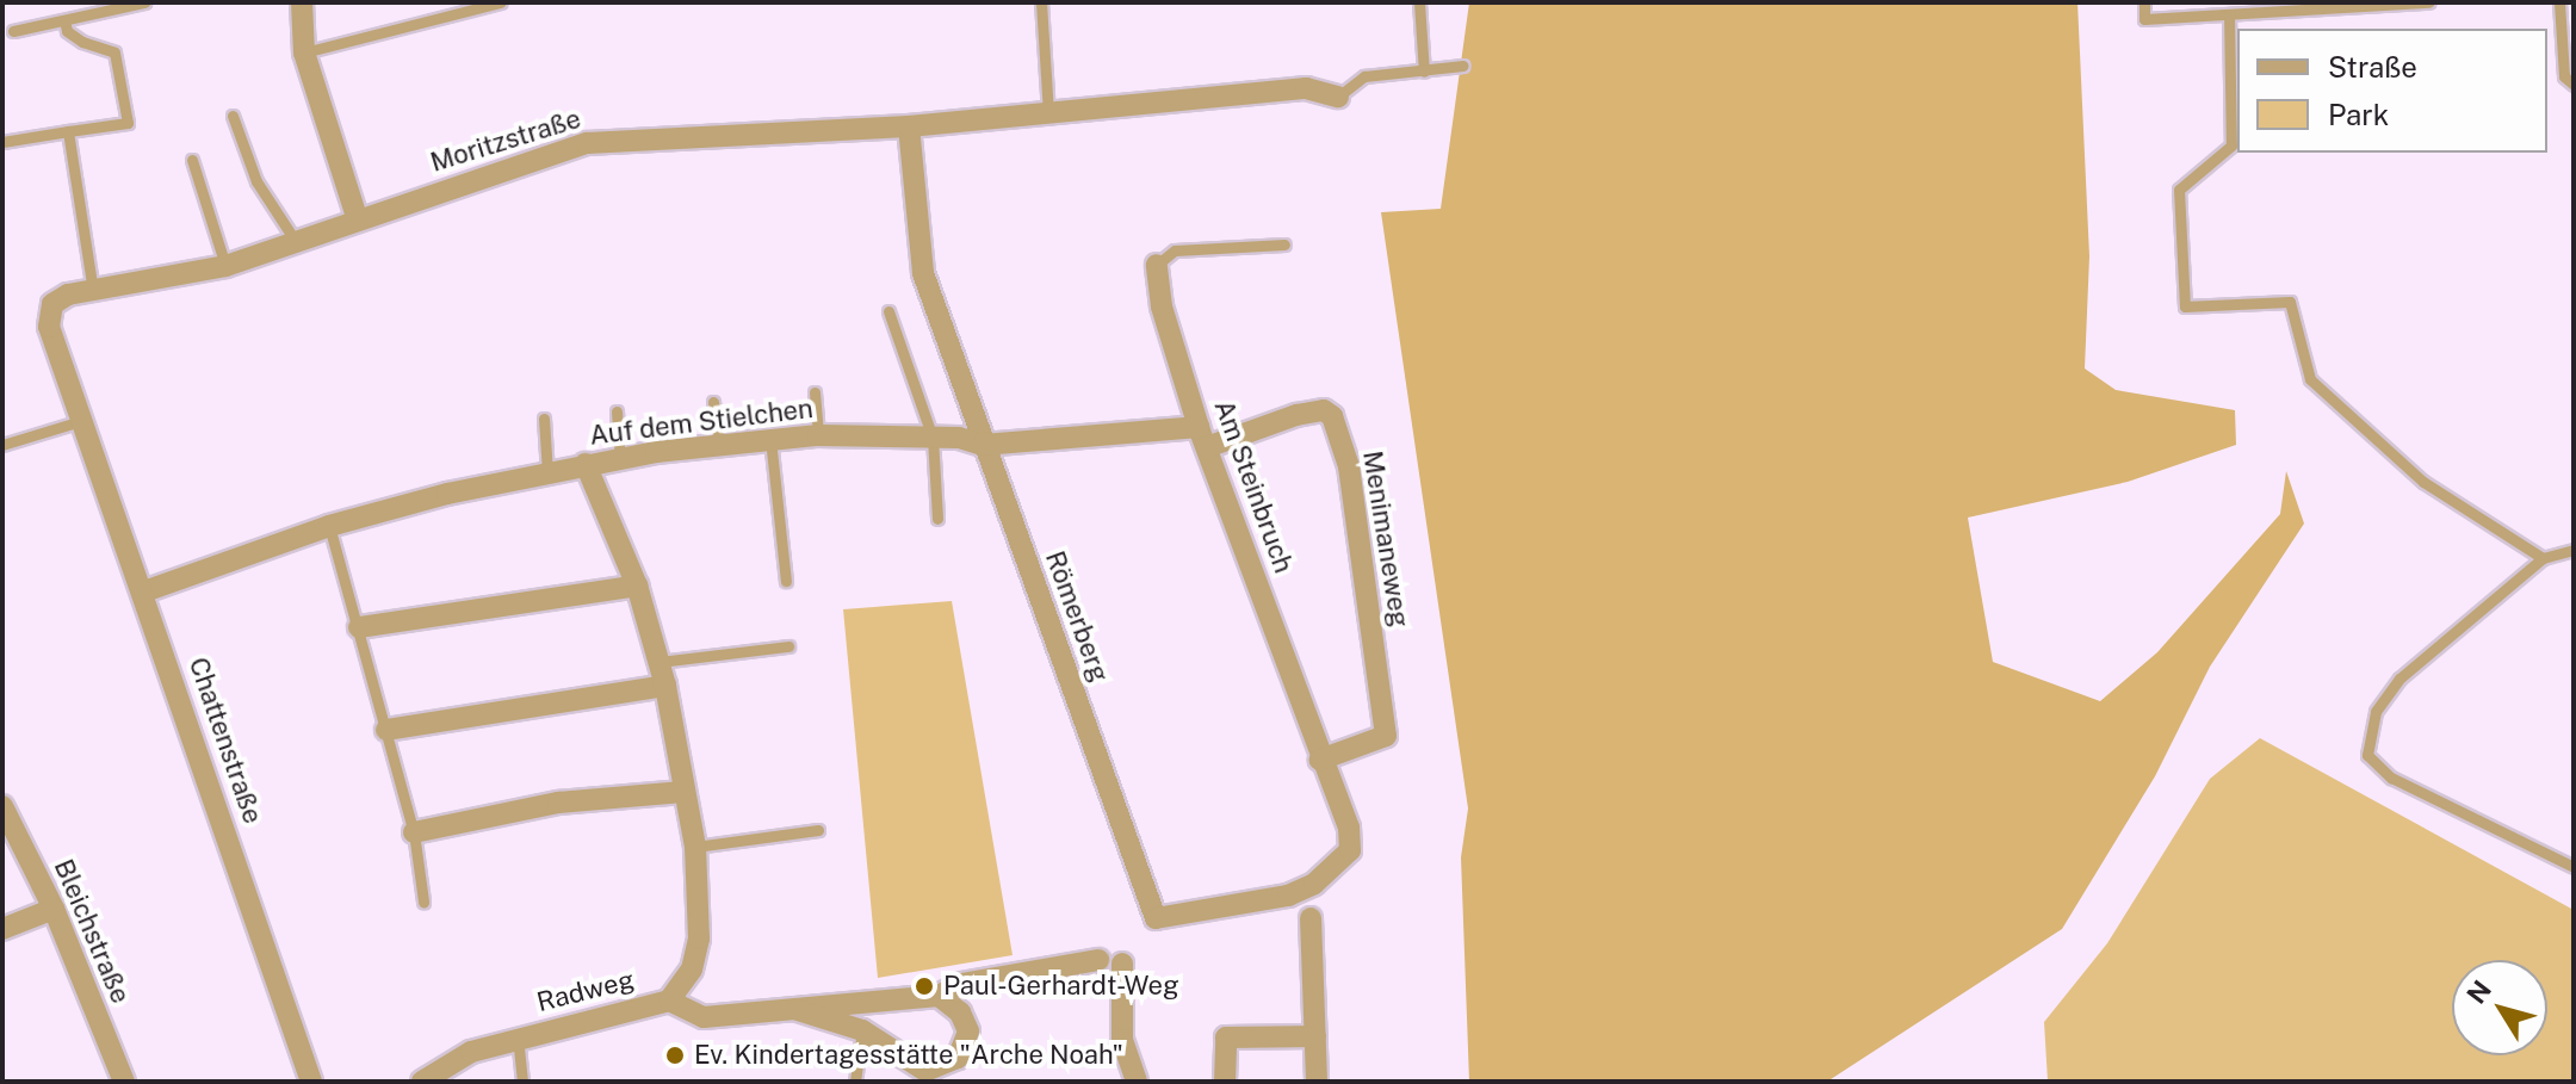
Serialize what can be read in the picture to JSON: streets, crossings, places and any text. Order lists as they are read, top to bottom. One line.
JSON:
{"streets":{"street":["Moritzstraße","Auf dem Stielchen","Am Steinbruch","Menimaneweg","Römerberg","Chattenstraße","Bleichstraße","Radweg"]},"crossings":[["Moritzstraße","Römerberg"],["Moritzstraße","Chattenstraße"],["Auf dem Stielchen","Am Steinbruch"],["Auf dem Stielchen","Menimaneweg"],["Auf dem Stielchen","Römerberg"],["Auf dem Stielchen","Chattenstraße"],["Auf dem Stielchen","Radweg"],["Am Steinbruch","Menimaneweg"],["Am Steinbruch","Römerberg"]],"places":["Paul-Gerhardt-Weg","Ev. Kindertagesstätte \"Arche Noah\""],"legend":["Straße","Park"],"north":"top left"}
